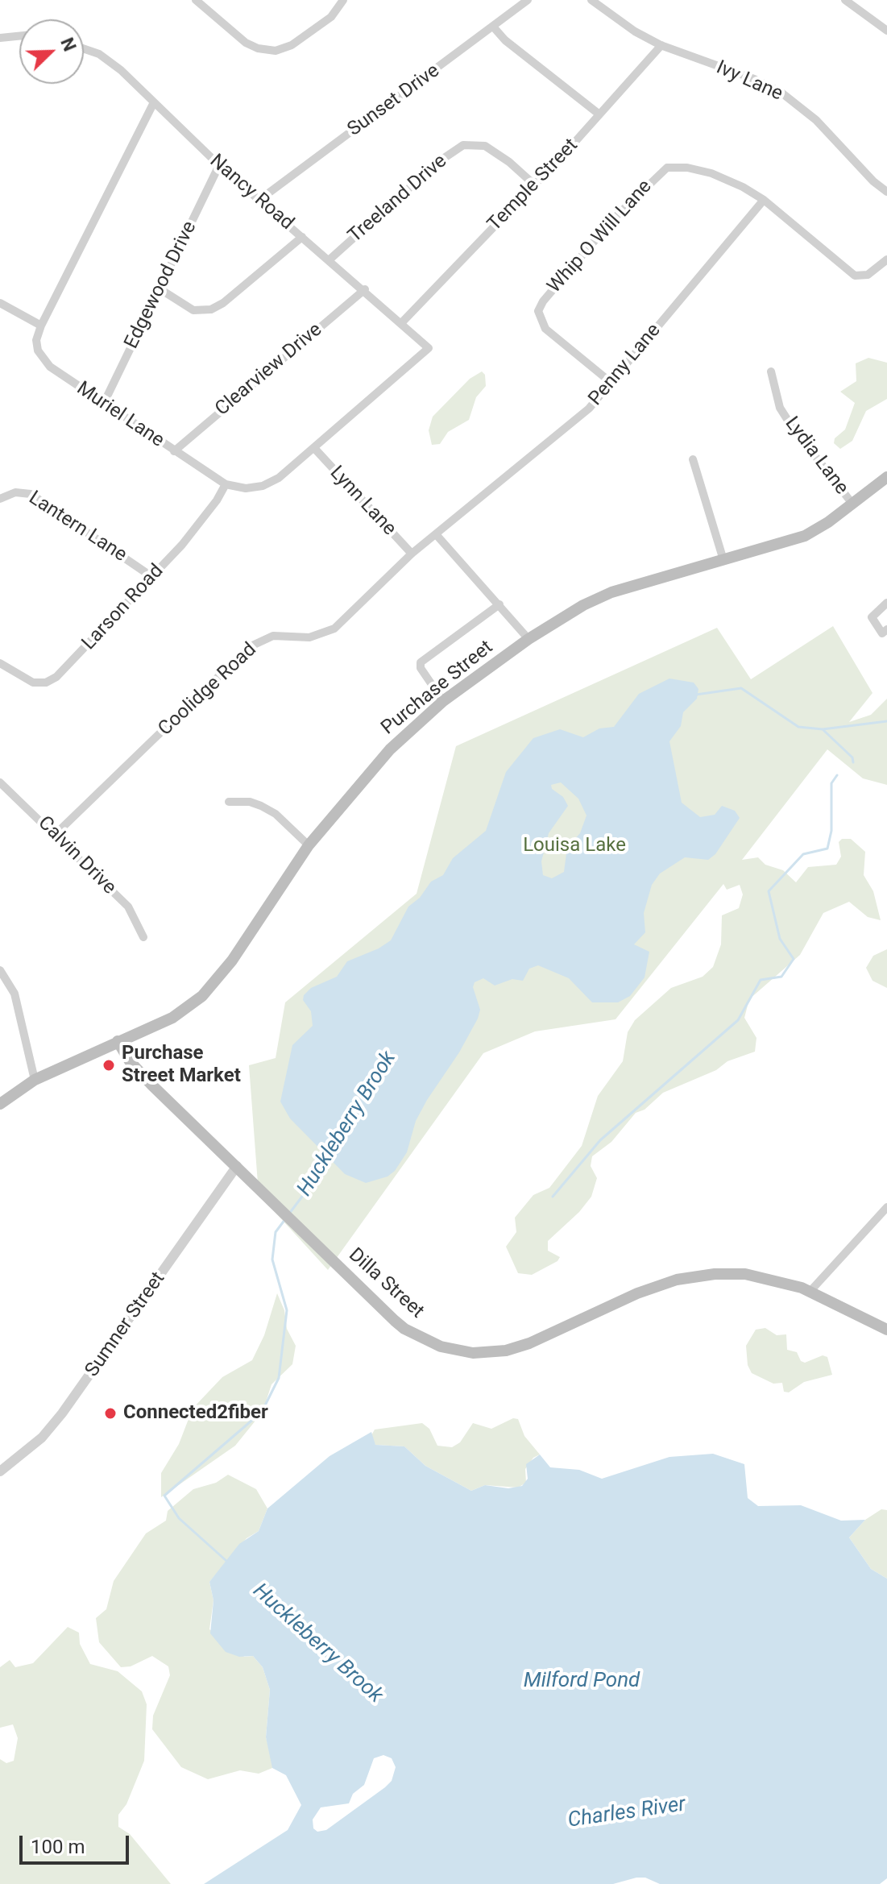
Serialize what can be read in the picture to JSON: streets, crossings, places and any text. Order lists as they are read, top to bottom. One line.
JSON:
{"streets":{"main road":["Purchase Street","Dilla Street"],"street":["Ivy Lane","Sunset Drive","Temple Street","Nancy Road","Treeland Drive","Whip O Will Lane","Edgewood Drive","Penny Lane","Clearview Drive","Muriel Lane","Lydia Lane","Lynn Lane","Lantern Lane","Larson Road","Coolidge Road","Calvin Drive","Sumner Street"]},"crossings":[["Ivy Lane","Temple Street"],["Sunset Drive","Nancy Road"],["Temple Street","Nancy Road"],["Temple Street","Treeland Drive"],["Nancy Road","Treeland Drive"],["Nancy Road","Edgewood Drive"],["Nancy Road","Clearview Drive"],["Nancy Road","Muriel Lane"],["Whip O Will Lane","Penny Lane"],["Edgewood Drive","Muriel Lane"],["Penny Lane","Coolidge Road"],["Clearview Drive","Muriel Lane"],["Muriel Lane","Lynn Lane"],["Muriel Lane","Larson Road"],["Lydia Lane","Purchase Street"],["Lynn Lane","Coolidge Road"],["Lantern Lane","Larson Road"],["Purchase Street","Dilla Street"],["Coolidge Road","Calvin Drive"],["Dilla Street","Sumner Street"]],"water":["Huckleberry Brook","Milford Pond","Charles River"],"parks":["Louisa Lake"],"places":["Purchase Street Market","Connected2fiber"],"scale_bar":"100 m","north":"top right"}
